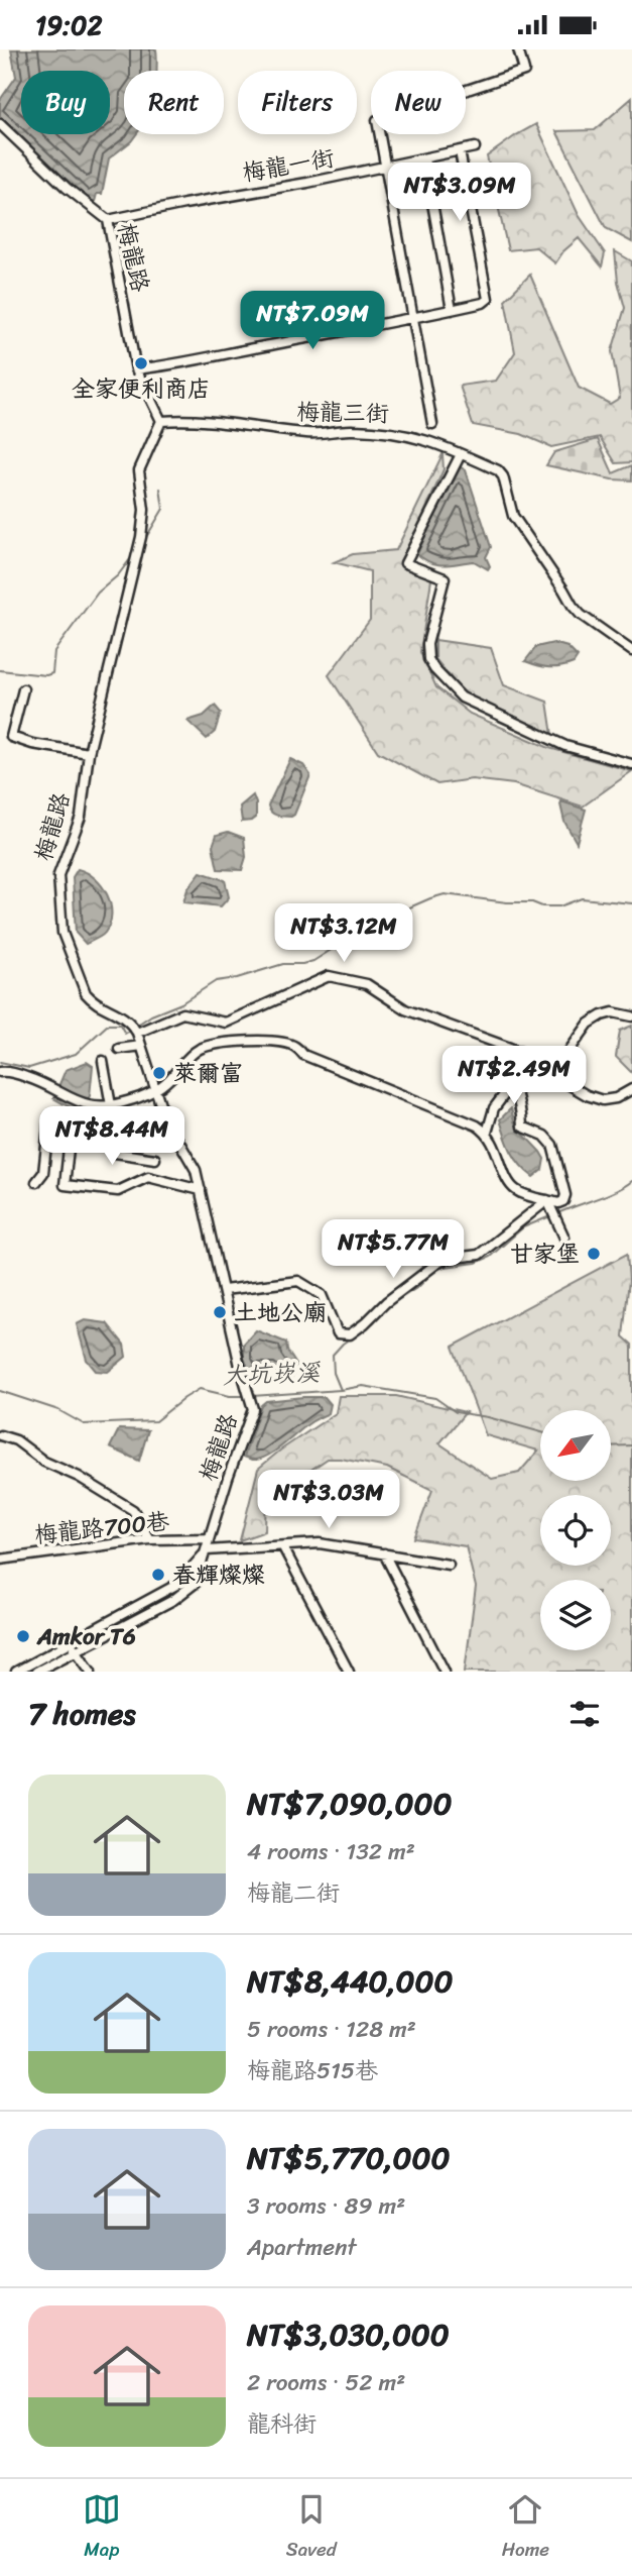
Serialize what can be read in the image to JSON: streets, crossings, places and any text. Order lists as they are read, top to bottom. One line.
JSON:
{"streets":{"street":["梅龍一街","梅龍路","梅龍三街","梅龍路700巷"]},"crossings":[["梅龍一街","梅龍路"],["梅龍路","梅龍三街"],["梅龍路","梅龍路700巷"]],"water":["大坑崁溪"],"places":["全家便利商店","萊爾富","甘家堡","土地公廟","春輝燦燦","Amkor T6"],"north":"bottom left","page":{"status":"19:02","chip":["Buy","Rent","Filters","New"],"price":["NT$3.09M","NT$7.09M","NT$3.12M","NT$2.49M","NT$8.44M","NT$5.77M","NT$3.03M"],"heading":"7 homes","list":[{"name":"NT$7,090,000","note":"4 rooms · 132 m² · 梅龍二街"},{"name":"NT$8,440,000","note":"5 rooms · 128 m² · 梅龍路515巷"},{"name":"NT$5,770,000","note":"3 rooms · 89 m² · Apartment"},{"name":"NT$3,030,000","note":"2 rooms · 52 m² · 龍科街"}],"tabs":["Map","Saved","Home"]}}
